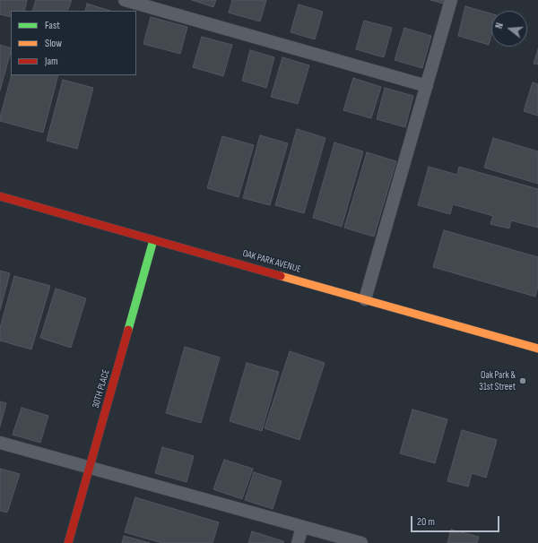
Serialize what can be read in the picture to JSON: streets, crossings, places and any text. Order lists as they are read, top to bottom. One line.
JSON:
{"streets":{"street":["OAK PARK AVENUE","30TH PLACE"]},"crossings":[["OAK PARK AVENUE","30TH PLACE"]],"places":["Oak Park & 31st Street"],"legend":["Fast","Slow","Jam"],"scale_bar":"20 m","north":"left"}
